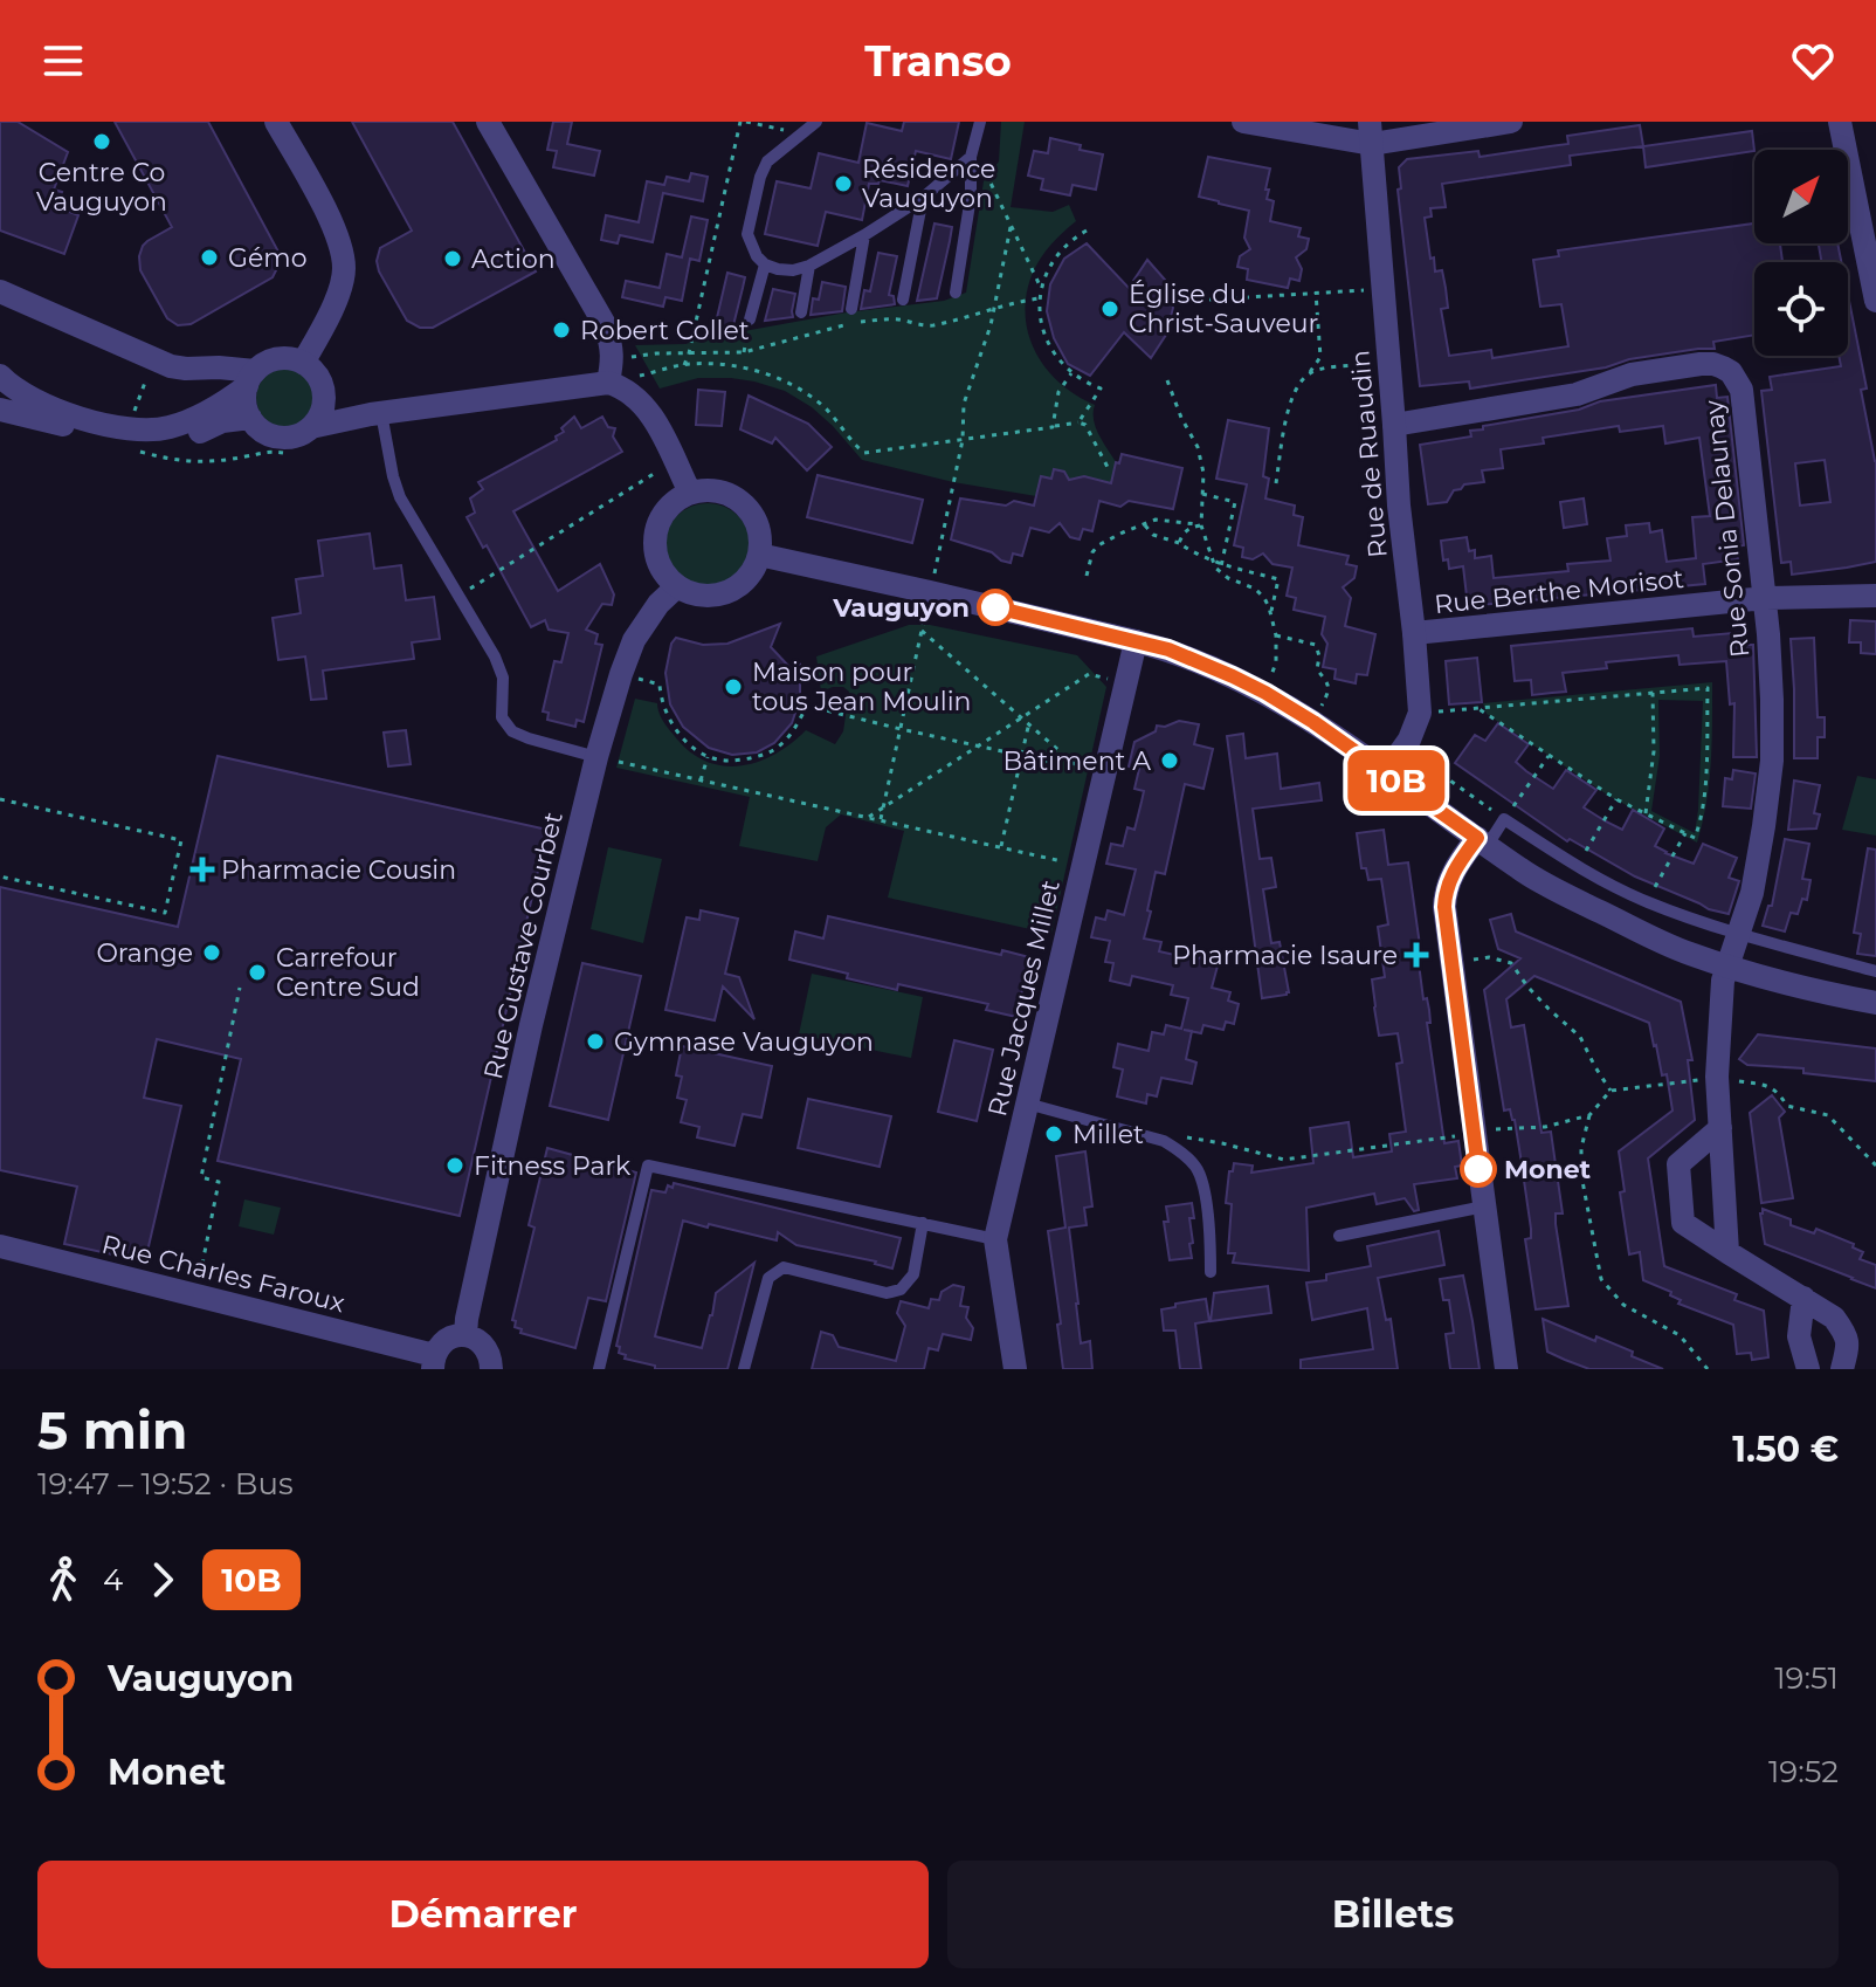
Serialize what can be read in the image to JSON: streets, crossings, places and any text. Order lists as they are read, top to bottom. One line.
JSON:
{"streets":{"street":["Rue de Ruaudin","Rue Sonia Delaunay","Rue Berthe Morisot","Rue Gustave Courbet","Rue Jacques Millet","Rue Charles Faroux"]},"crossings":[["Rue de Ruaudin","Rue Sonia Delaunay"],["Rue de Ruaudin","Rue Berthe Morisot"],["Rue Sonia Delaunay","Rue Berthe Morisot"]],"places":{"other":["Centre Co Vauguyon","Résidence Vauguyon","Gémo","Action","Église du Christ-Sauveur","Robert Collet","Vauguyon","Maison pour tous Jean Moulin","Bâtiment A","Orange","Carrefour Centre Sud","Gymnase Vauguyon","Millet","Fitness Park","Monet"],"health":["Pharmacie Cousin","Pharmacie Isaure"]},"lines":["bus line 10B"],"north":"top right","page":{"header":"Transo","on_map":"10B","heading":["5 min","19:47 – 19:52 · Bus","1.50 €"],"legs":["4","10B"],"list":[{"name":"Vauguyon","value":"19:51"},{"name":"Monet","value":"19:52"}],"buttons":["Démarrer","Billets"]}}
